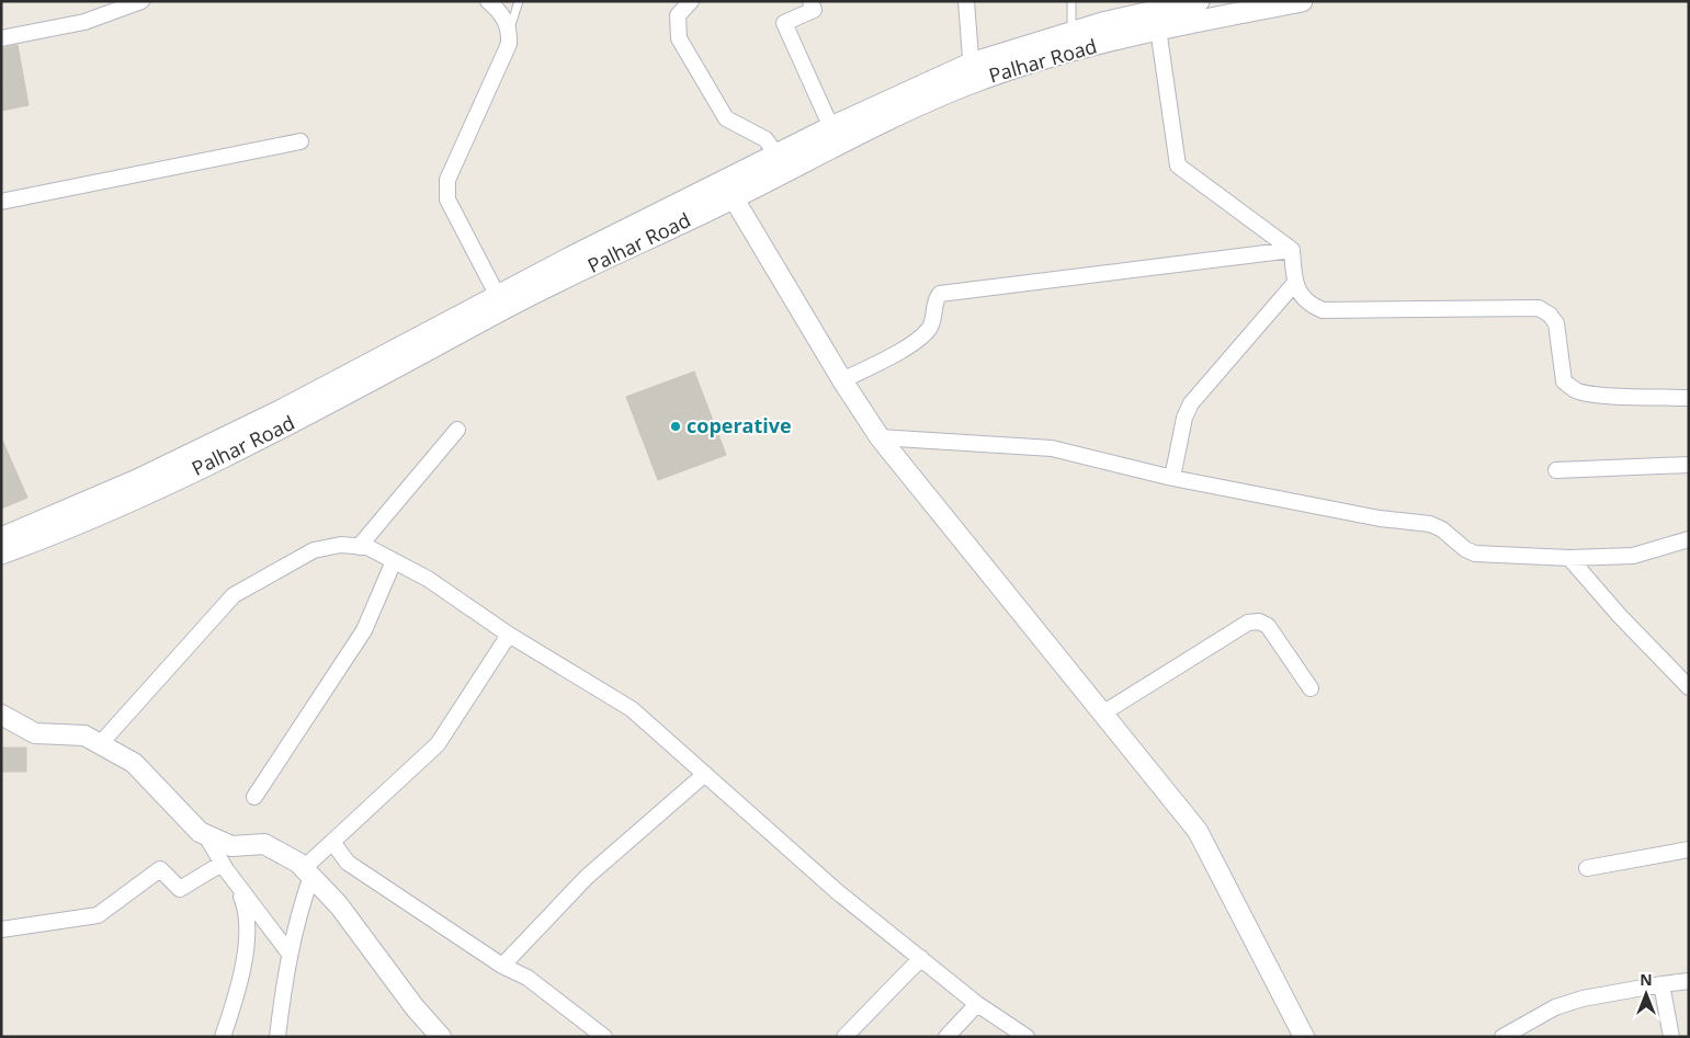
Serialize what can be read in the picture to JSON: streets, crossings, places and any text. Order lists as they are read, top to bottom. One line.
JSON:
{"streets":{"main road":["Palhar Road"]},"places":["coperative"],"north":"top"}
